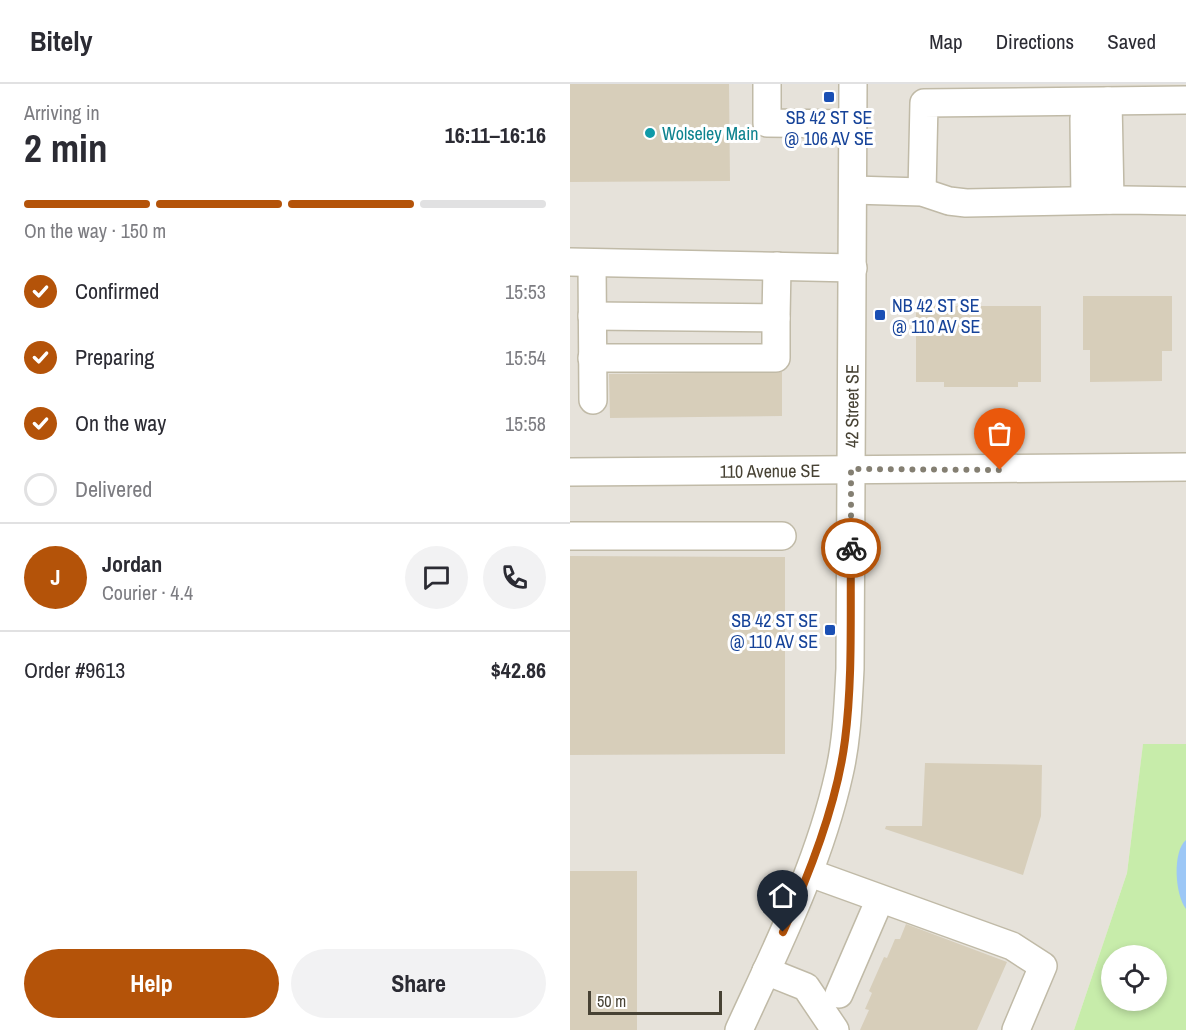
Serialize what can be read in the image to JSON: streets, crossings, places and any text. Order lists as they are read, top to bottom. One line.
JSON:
{"streets":{"street":["42 Street SE","110 Avenue SE"]},"crossings":[["42 Street SE","110 Avenue SE"]],"places":{"transit":["SB 42 ST SE @ 106 AV SE","NB 42 ST SE @ 110 AV SE","SB 42 ST SE @ 110 AV SE"],"other":["Wolseley Main"]},"scale_bar":"50 m","page":{"header":"Bitely","nav":["Map","Directions","Saved"],"heading":["2 min","Arriving in","16:11–16:16"],"panel":["Jordan","Courier · 4.4","Order #9613","$42.86"],"bar":"On the way · 150 m","list":[["Confirmed","15:53"],["Preparing","15:54"],["On the way","15:58"],"Delivered"],"round":"J","buttons":["Help","Share"],"scale":"50 m"}}
